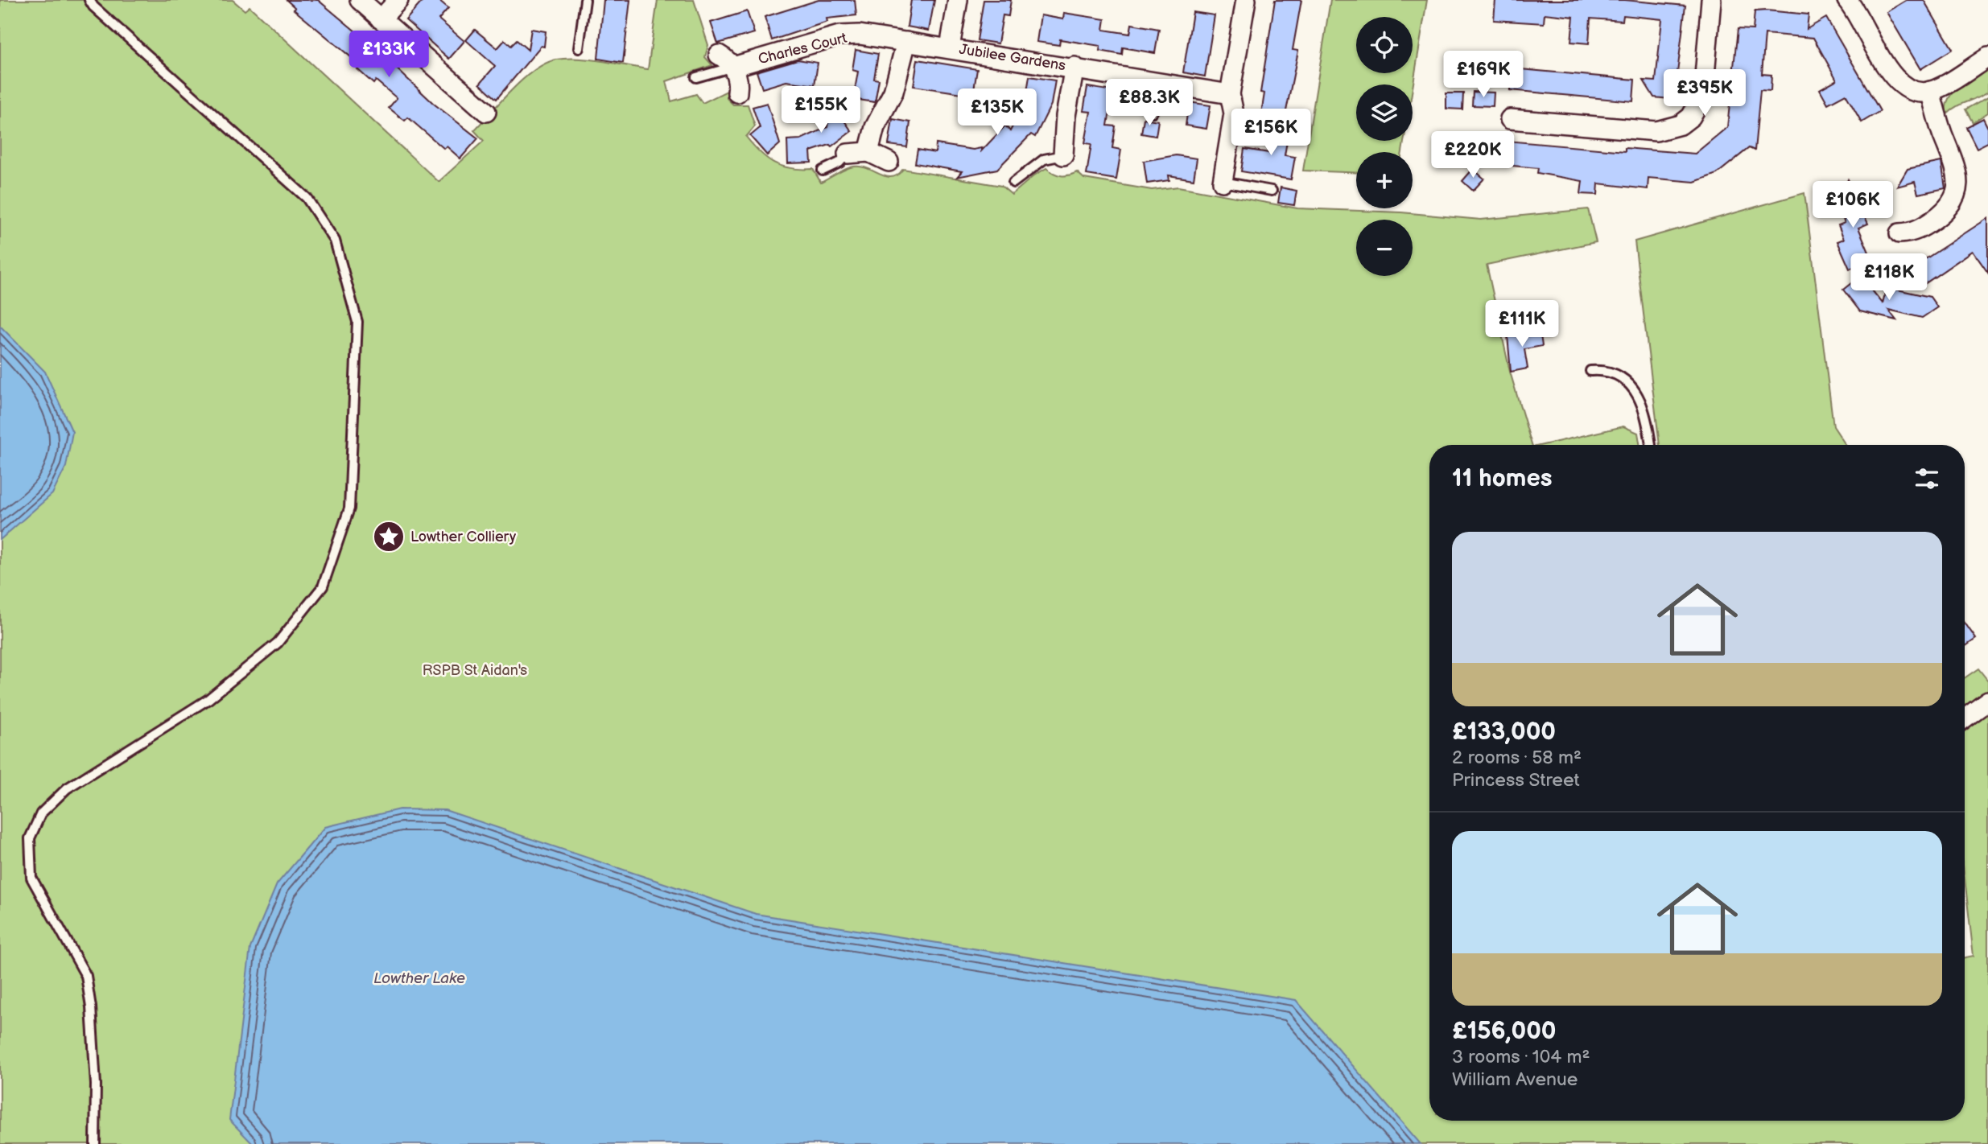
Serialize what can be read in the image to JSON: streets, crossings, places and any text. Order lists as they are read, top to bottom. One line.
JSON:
{"streets":{"street":["Charles Court","Jubilee Gardens"]},"crossings":[["Charles Court","Jubilee Gardens"]],"water":["Lowther Lake"],"parks":["RSPB St Aidan's"],"places":{"place":["Lowther Colliery"]},"page":{"map_buttons":["+","−"],"price":["£133K","£169K","£395K","£88.3K","£155K","£135K","£156K","£220K","£106K","£118K","£111K"],"heading":"11 homes","list":[{"name":"£133,000","note":"2 rooms · 58 m² · Princess Street"},{"name":"£156,000","note":"3 rooms · 104 m² · William Avenue"}]}}
